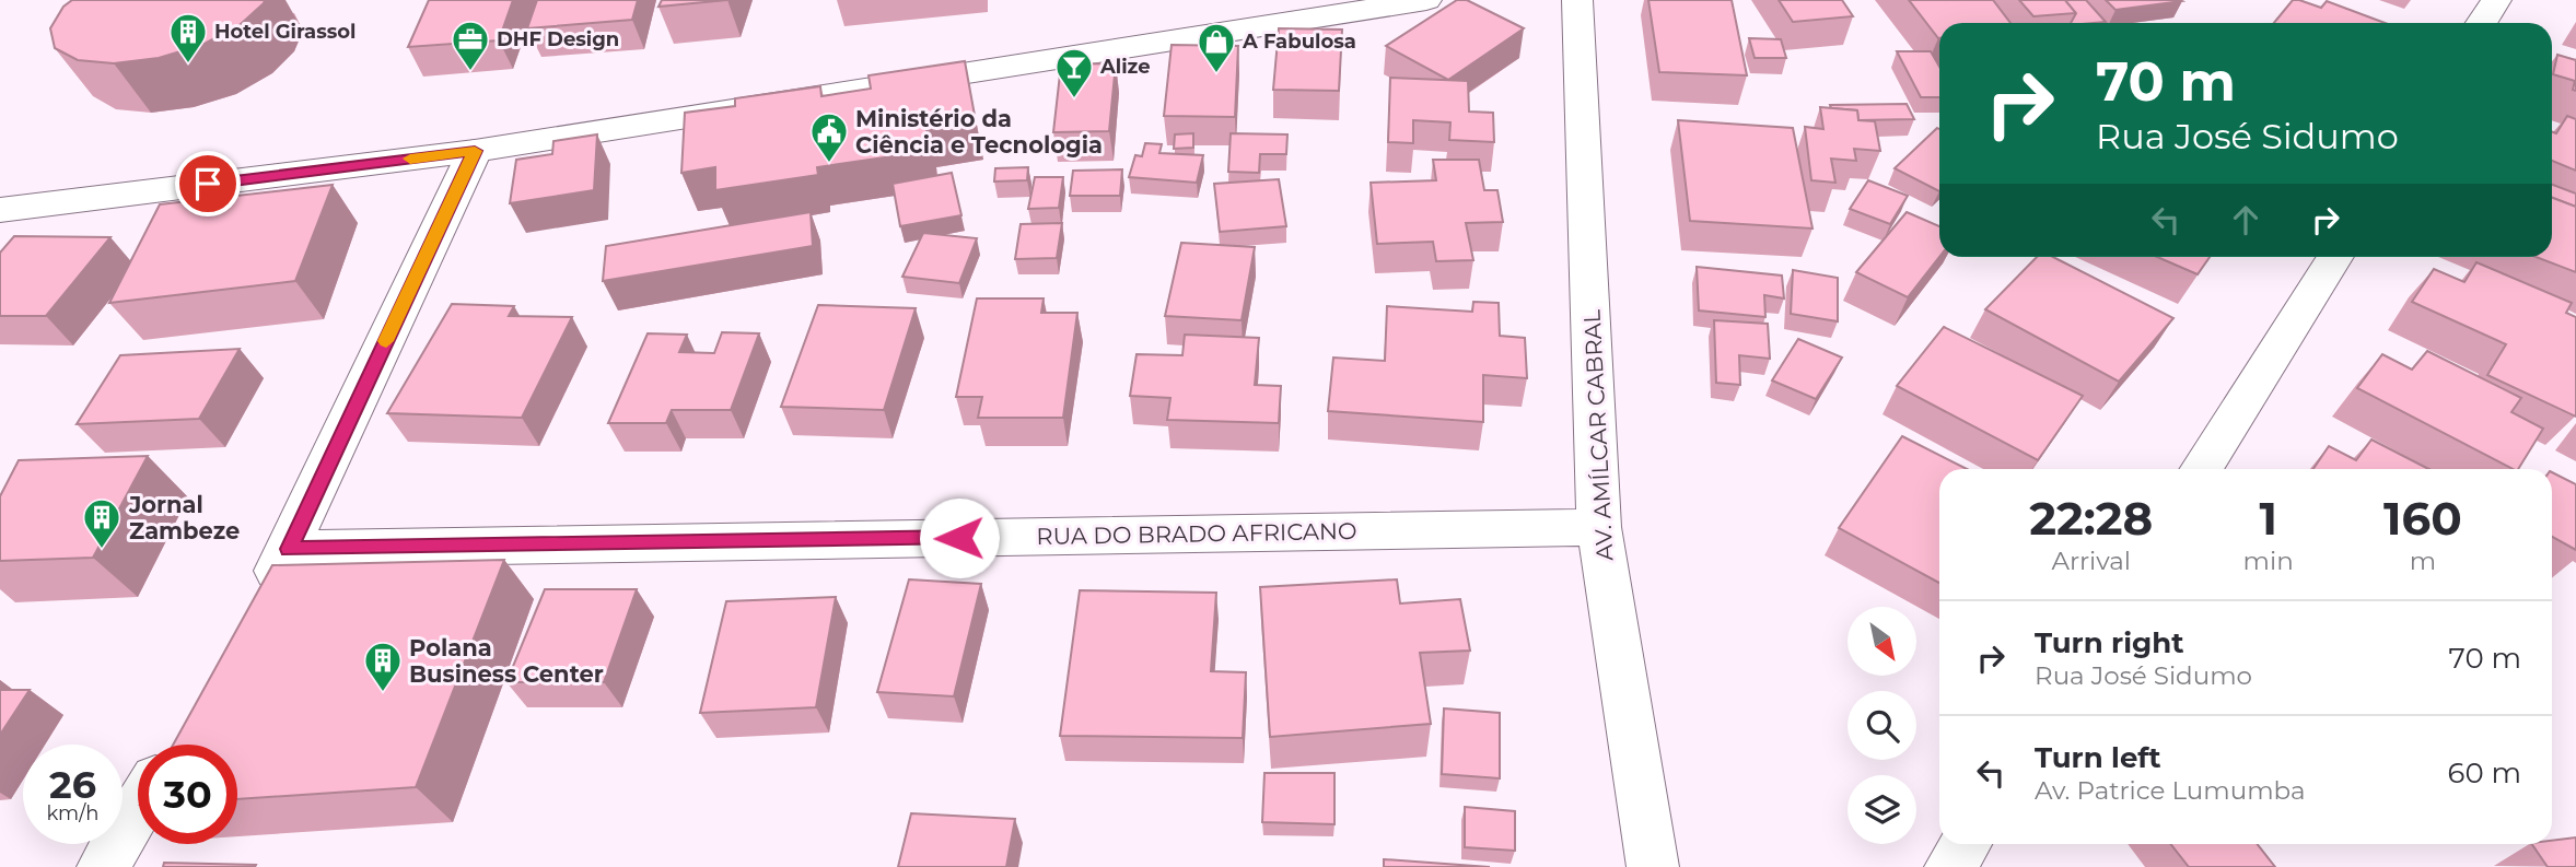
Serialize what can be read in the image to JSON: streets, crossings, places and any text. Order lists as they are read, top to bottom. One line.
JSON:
{"streets":{"street":["AV. AMÍLCAR CABRAL","RUA DO BRADO AFRICANO"]},"crossings":[["AV. AMÍLCAR CABRAL","RUA DO BRADO AFRICANO"]],"places":{"building":["Hotel Girassol","Jornal Zambeze","Polana Business Center"],"office":["DHF Design"],"shop":["A Fabulosa"],"bar":["Alize"],"public building":["Ministério da Ciência e Tecnologia"]},"north":"bottom right","page":{"turn":["70 m","Rua José Sidumo"],"eta":["22:28","Arrival","1","min","160","m"],"list":[{"name":"Turn right","note":"Rua José Sidumo","value":"70 m"},{"name":"Turn left","note":"Av. Patrice Lumumba","value":"60 m"}],"speed":"26 km/h","limit":"30"}}
